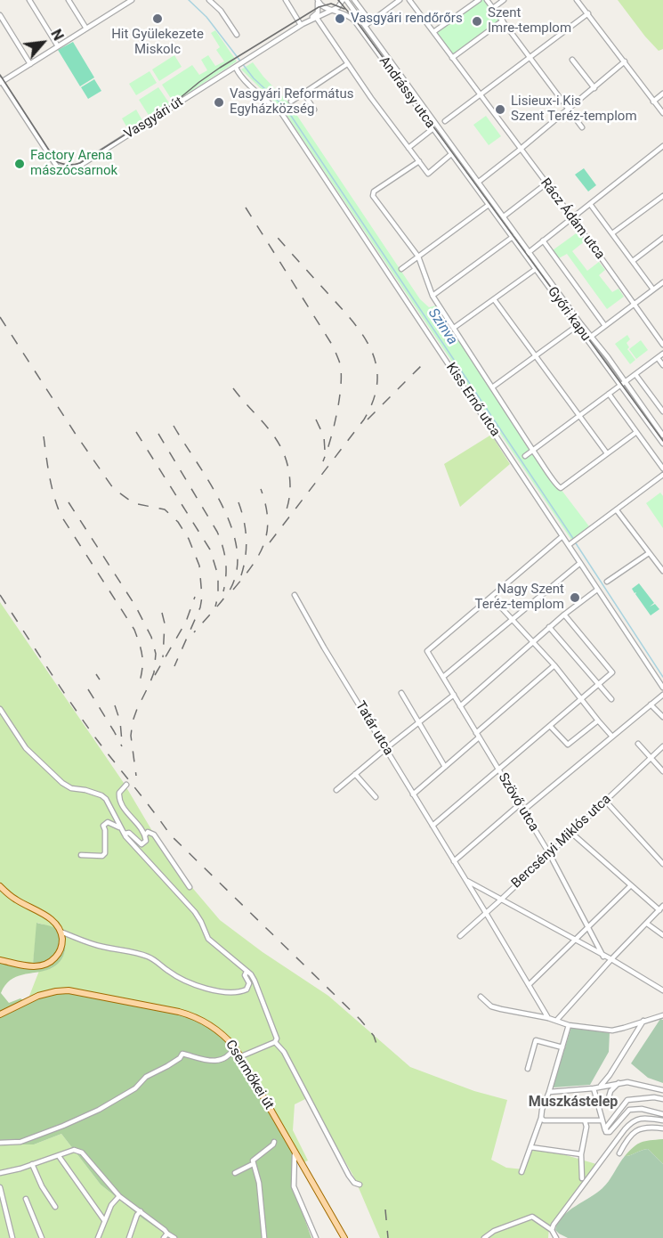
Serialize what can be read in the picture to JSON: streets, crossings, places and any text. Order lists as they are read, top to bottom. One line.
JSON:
{"streets":{"main road":["Csermőkei út"],"street":["Andrássy utca","Vasgyári út","Rácz Ádám utca","Győri kapu","Kiss Ernő utca","Tatár utca","Szövő utca","Bercsényi Miklós utca"]},"crossings":[["Andrássy utca","Vasgyári út"],["Andrássy utca","Győri kapu"],["Vasgyári út","Kiss Ernő utca"],["Tatár utca","Bercsényi Miklós utca"],["Szövő utca","Bercsényi Miklós utca"]],"districts":["Muszkástelep"],"water":["Szinva"],"places":["Hit Gyülekezete Miskolc","Vasgyári rendőrőrs","Szent Imre-templom","Vasgyári Református Egyházközség","Lisieux-i Kis Szent Teréz-templom","Factory Arena mászócsarnok","Nagy Szent Teréz-templom"],"north":"top right"}
